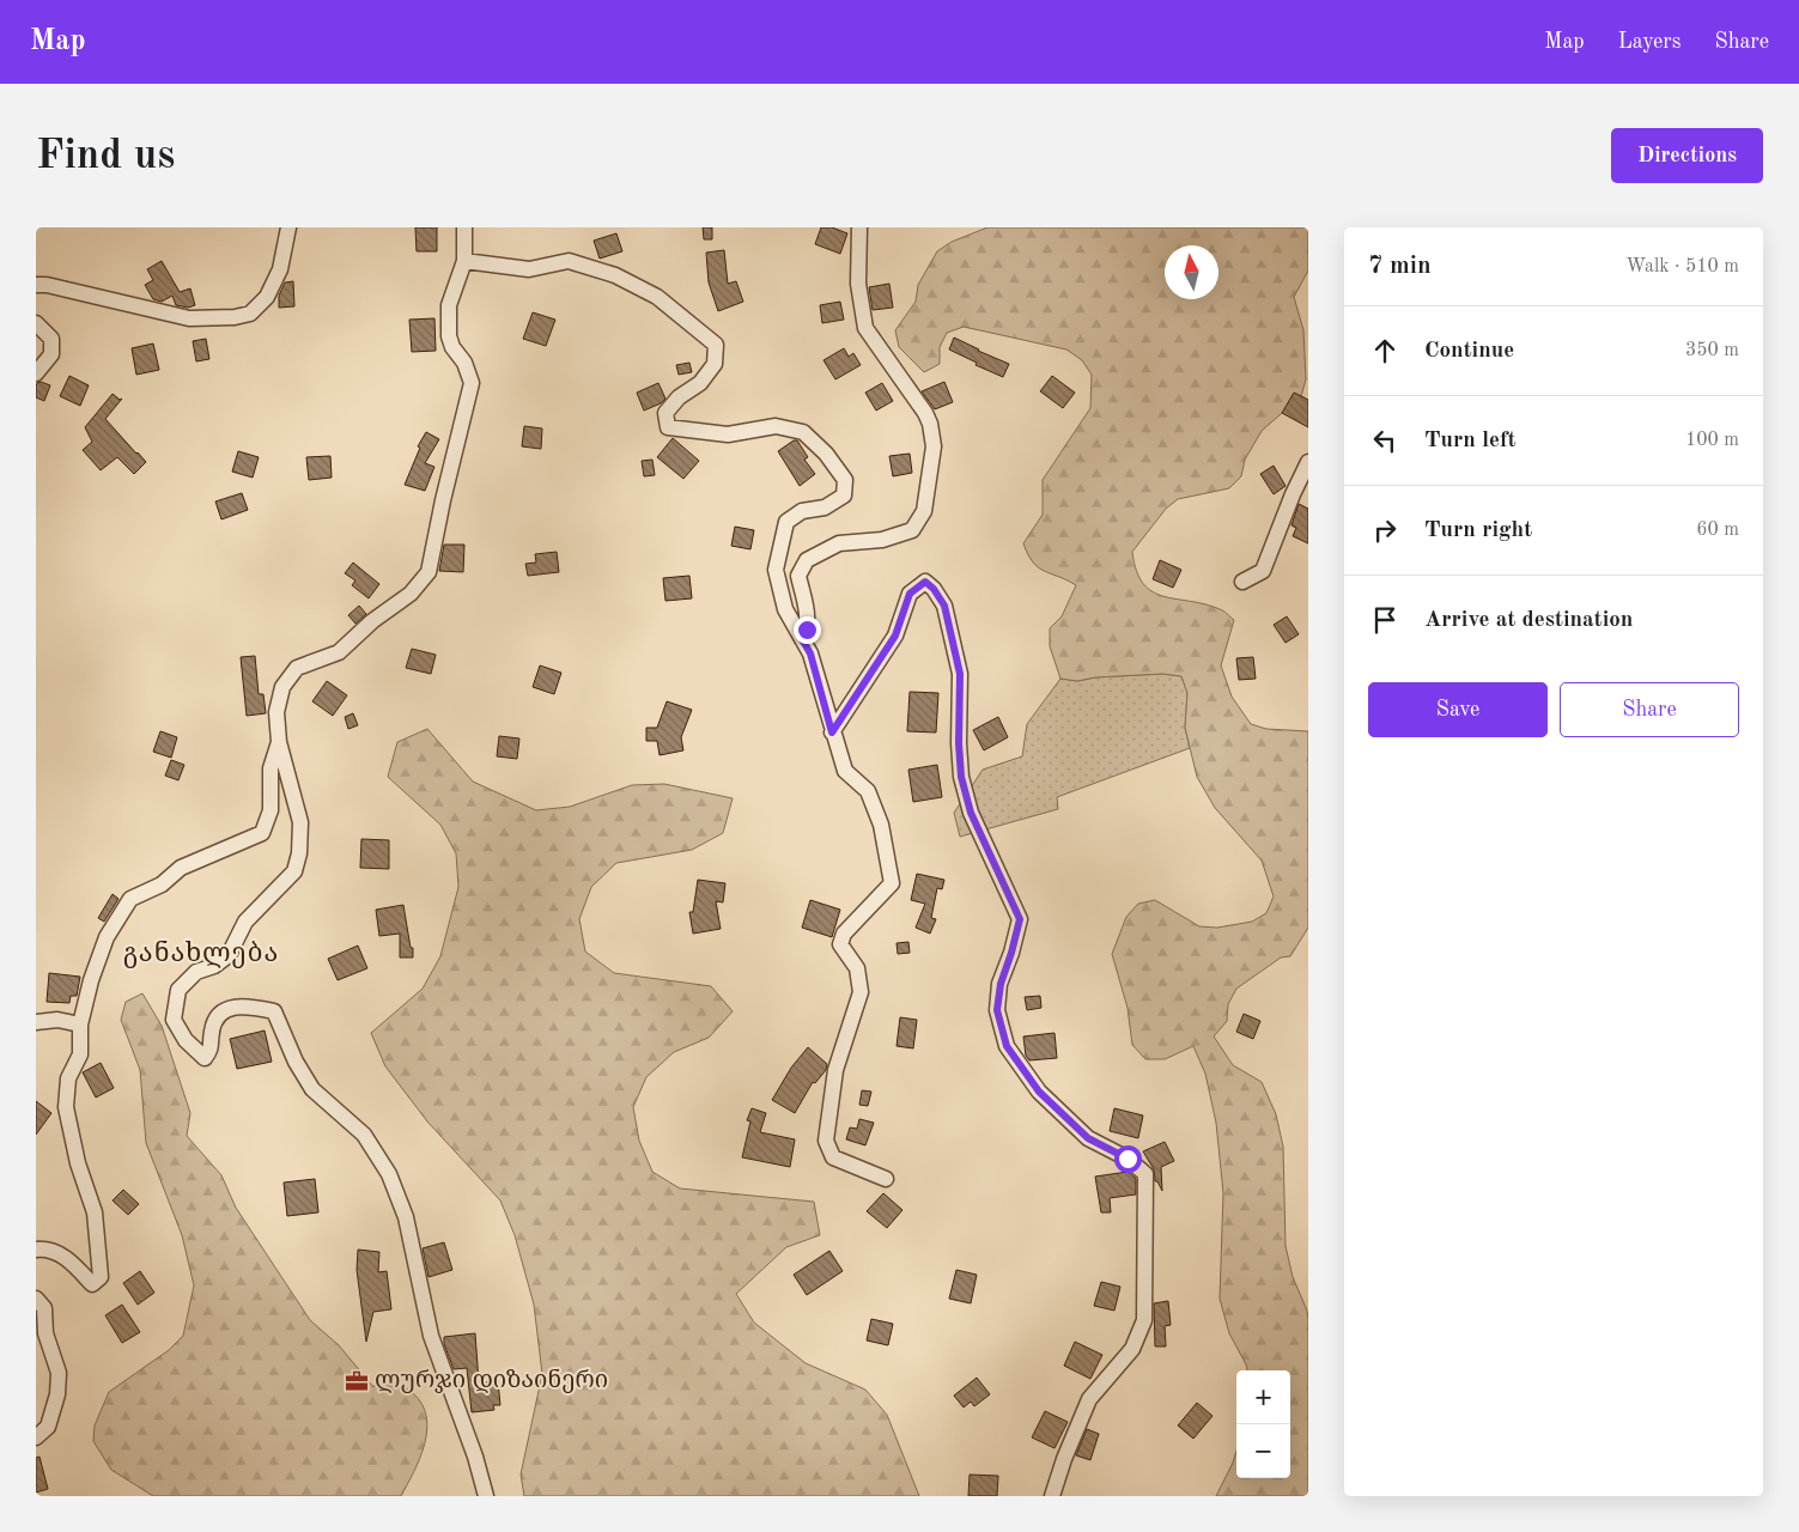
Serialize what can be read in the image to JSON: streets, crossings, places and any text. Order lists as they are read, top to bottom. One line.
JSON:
{"districts":["განახლება"],"places":{"office":["ლურჯი დიზაინერი"]},"north":"top","page":{"header":"Map","nav":["Map","Layers","Share"],"buttons":["Directions",["Save","Share"]],"title":"Find us","heading":["7 min","Walk · 510 m"],"list":[["Continue","350 m"],["Turn left","100 m"],["Turn right","60 m"],"Arrive at destination"],"map_buttons":["+","−"]}}
